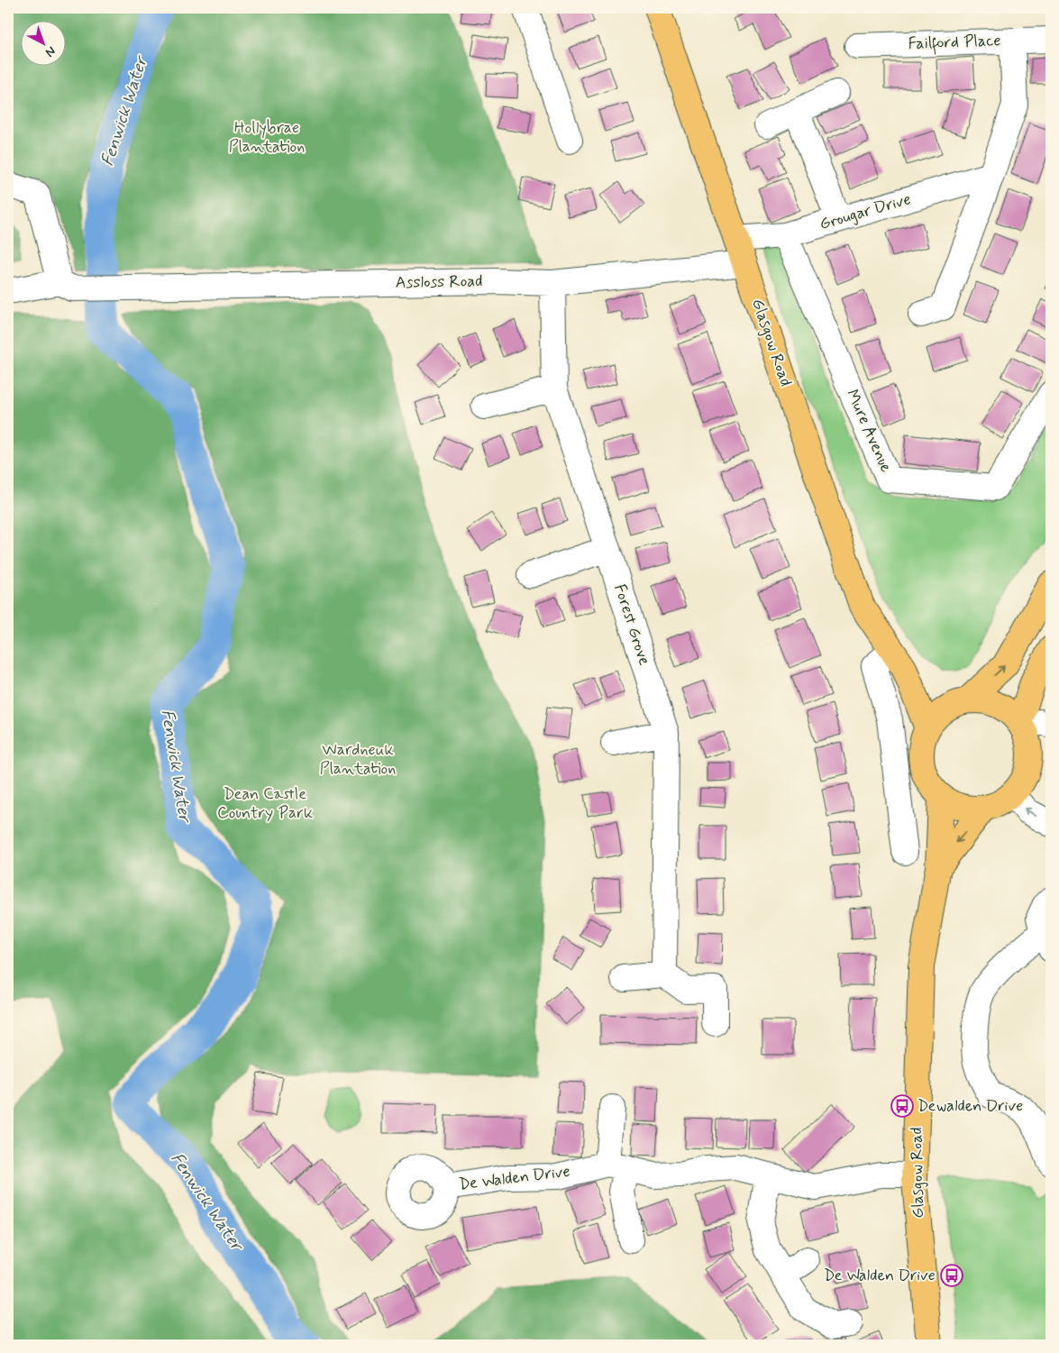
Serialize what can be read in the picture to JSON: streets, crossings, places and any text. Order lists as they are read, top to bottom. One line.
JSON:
{"streets":{"main road":["Glasgow Road"],"street":["Failford Place","Grougar Drive","Assloss Road","Mure Avenue","Forest Grove","De Walden Drive"]},"crossings":[["Grougar Drive","Glasgow Road"],["Grougar Drive","Mure Avenue"],["Assloss Road","Glasgow Road"],["Assloss Road","Forest Grove"],["Glasgow Road","De Walden Drive"]],"water":["Fenwick Water"],"parks":["Hollybrae Plantation","Wardneuk Plantation","Dean Castle Country Park"],"places":{"bus stop":["Dewalden Drive","De Walden Drive"]},"north":"bottom right"}
